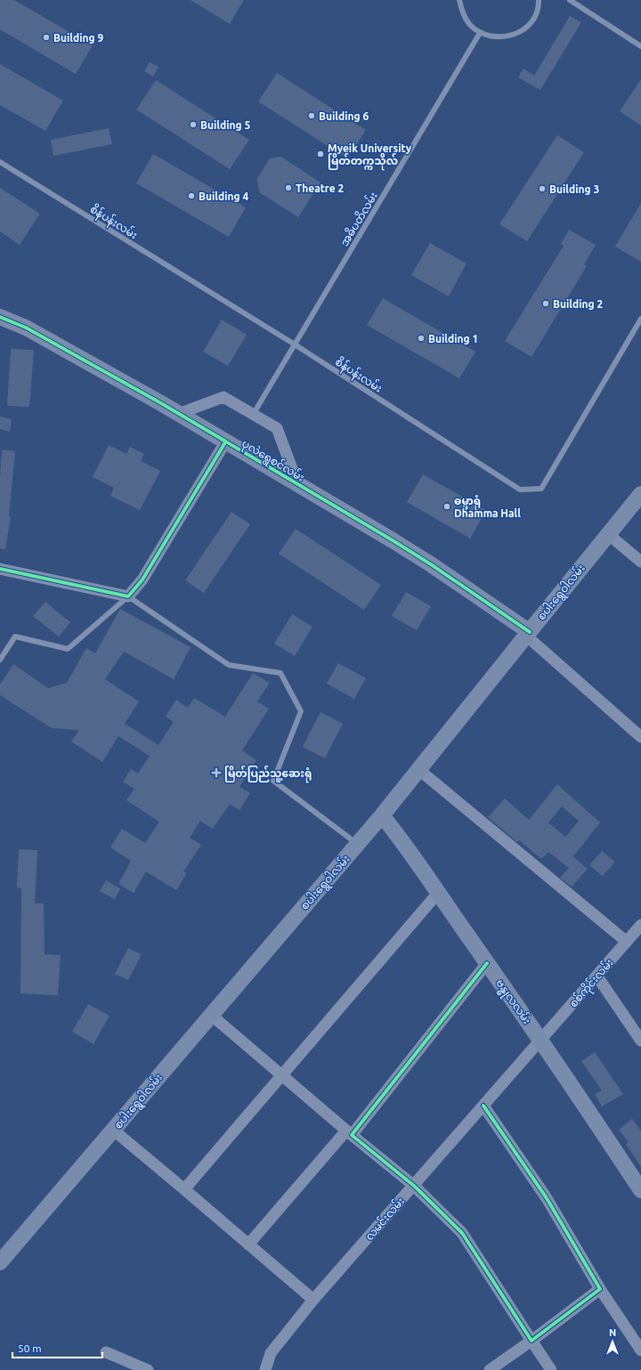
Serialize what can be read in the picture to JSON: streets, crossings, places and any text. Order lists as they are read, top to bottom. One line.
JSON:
{"streets":{"street":["ပုလဲရွေစင်လမ်း","စပါးရွေဝါလမ်း","စစ်ကိုင်းလမ်း","ဗန္ဓုလလမ်း","လမင်းလမ်း"],"lane":["အဓိပတိလမ်း","စိန်ပန်းလမ်း"]},"crossings":[["အဓိပတိလမ်း","စိန်ပန်းလမ်း"],["ပုလဲရွေစင်လမ်း","စပါးရွေဝါလမ်း"],["စပါးရွေဝါလမ်း","ဗန္ဓုလလမ်း"],["စစ်ကိုင်းလမ်း","ဗန္ဓုလလမ်း"],["စစ်ကိုင်းလမ်း","လမင်းလမ်း"],["ဗန္ဓုလလမ်း","လမင်းလမ်း"]],"places":{"other":["Building 9","Building 6","Building 5","Myeik University မြိတ်တက္ကသိုလ်","Theatre 2","Building 3","Building 4","Building 2","Building 1","ဓမ္မာရုံ Dhamma Hall"],"health":["မြိတ်ပြည်သူ့ဆေးရုံ"]},"scale_bar":"50 m","north":"top"}
